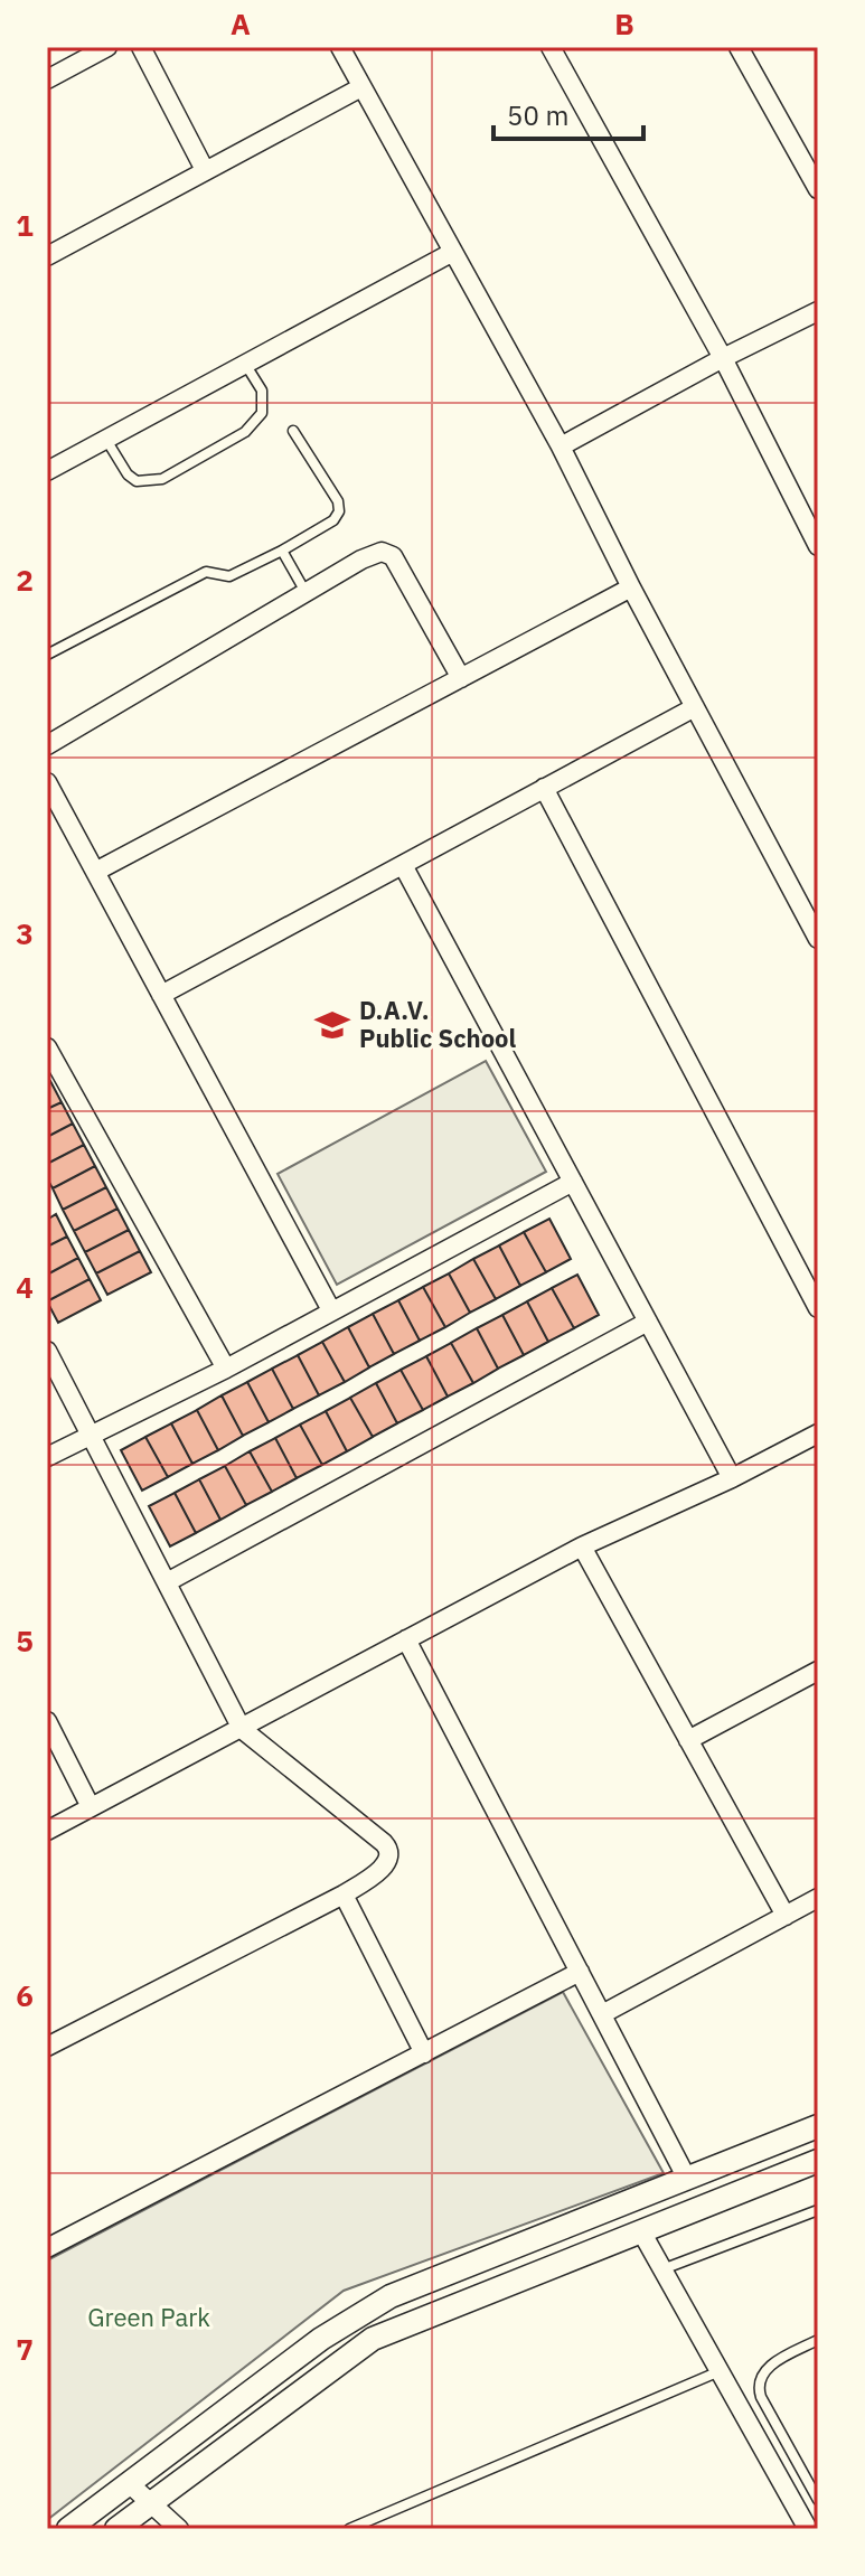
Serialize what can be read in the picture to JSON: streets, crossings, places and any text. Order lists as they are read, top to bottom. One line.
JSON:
{"parks":["Green Park"],"places":{"school or university":["D.A.V. Public School"]},"scale_bar":"50 m","grid":{"columns":["A","B"],"rows":["1","2","3","4","5","6","7"]}}
